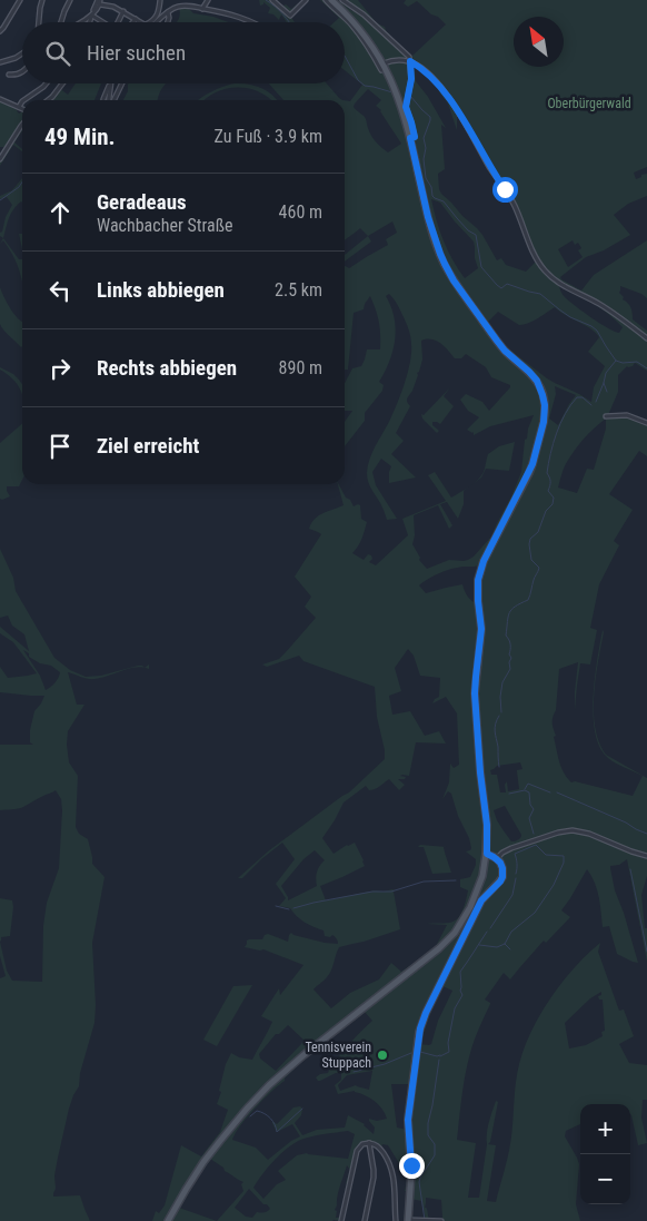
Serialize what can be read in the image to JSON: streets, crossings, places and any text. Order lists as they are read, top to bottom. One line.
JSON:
{"parks":["Oberbürgerwald"],"places":["Tennisverein Stuppach"],"north":"top left","page":{"search":"Hier suchen","heading":["49 Min.","Zu Fuß · 3.9 km"],"list":[["Geradeaus","Wachbacher Straße","460 m"],["Links abbiegen","2.5 km"],["Rechts abbiegen","890 m"],"Ziel erreicht"],"map_buttons":["+","−"]}}
